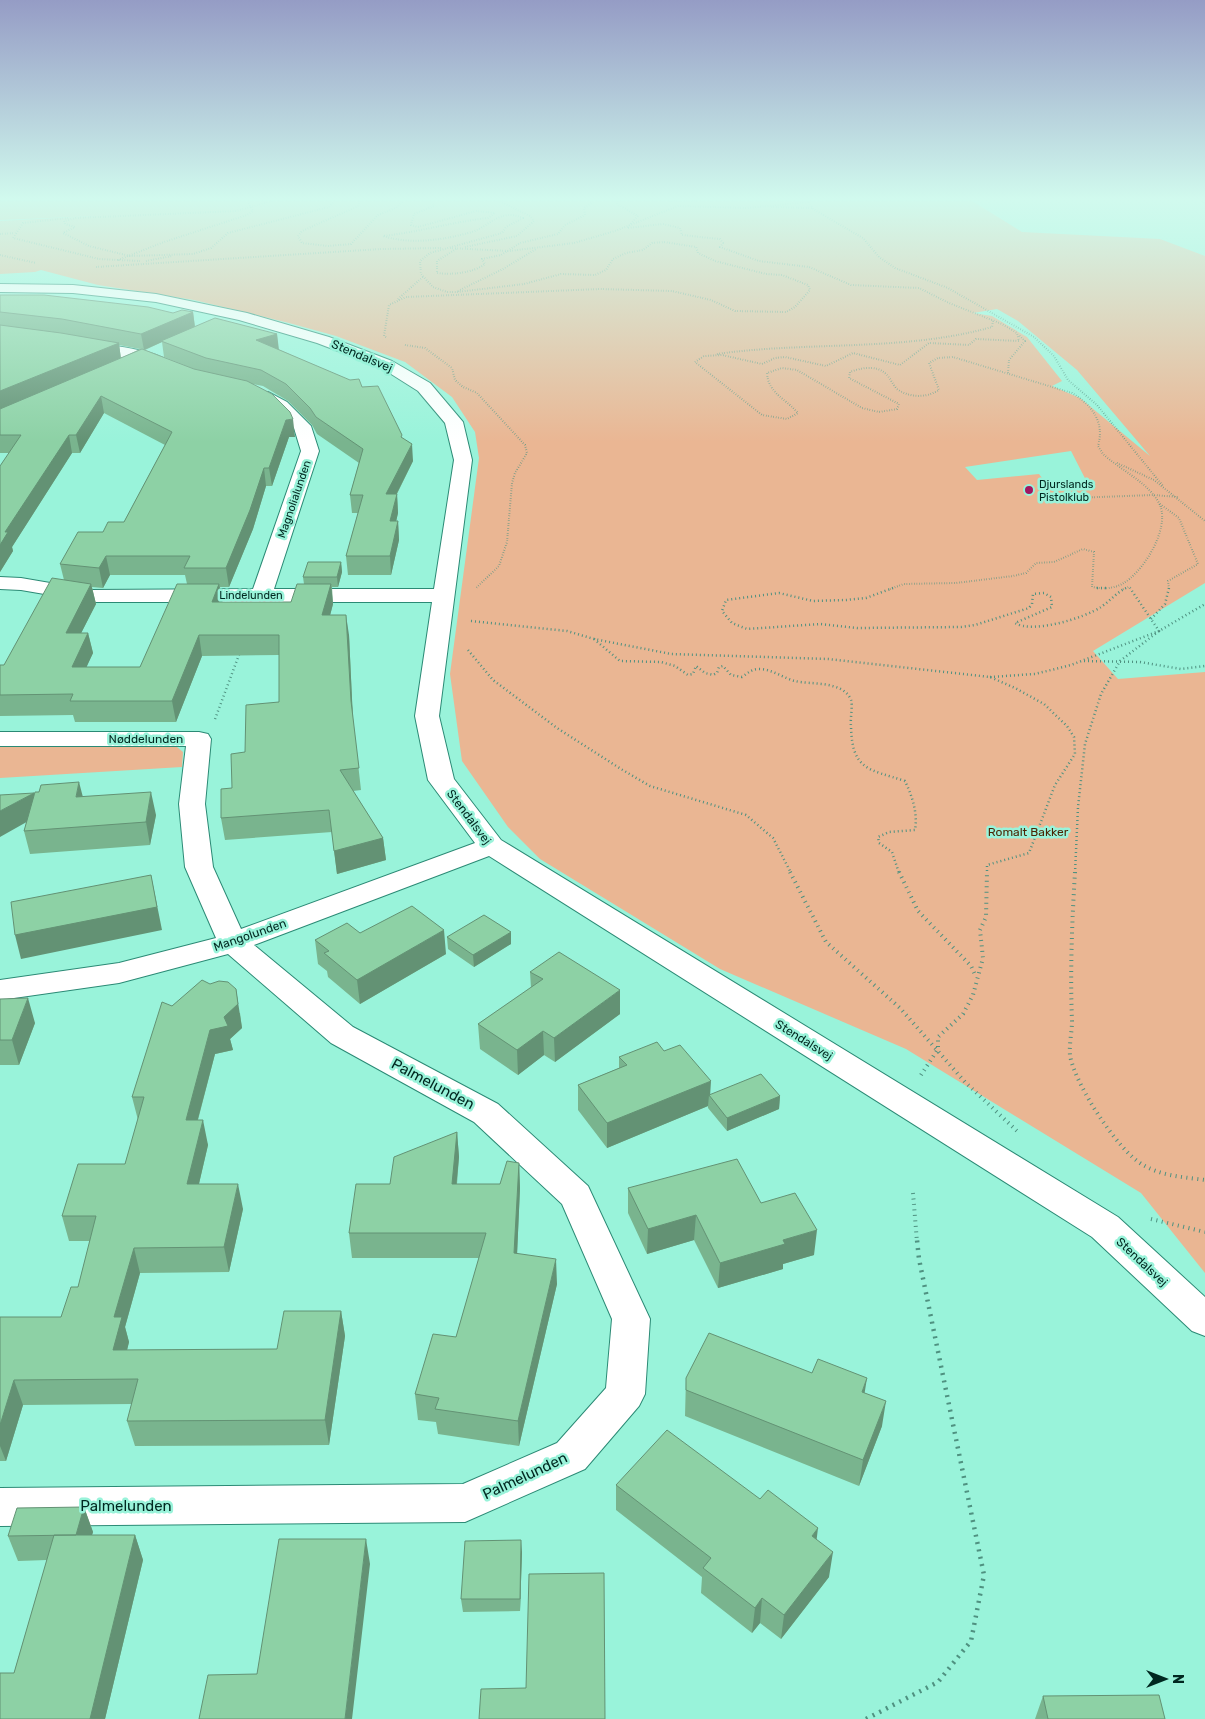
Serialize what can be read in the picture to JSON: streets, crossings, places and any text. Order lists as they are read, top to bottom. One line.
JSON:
{"streets":{"street":["Stendalsvej","Magnolialunden","Lindelunden","Nøddelunden","Mangolunden","Palmelunden"]},"crossings":[["Stendalsvej","Lindelunden"],["Stendalsvej","Mangolunden"],["Magnolialunden","Lindelunden"],["Nøddelunden","Mangolunden"],["Nøddelunden","Palmelunden"],["Mangolunden","Palmelunden"]],"parks":["Romalt Bakker"],"places":["Djurslands Pistolklub"],"north":"right"}
